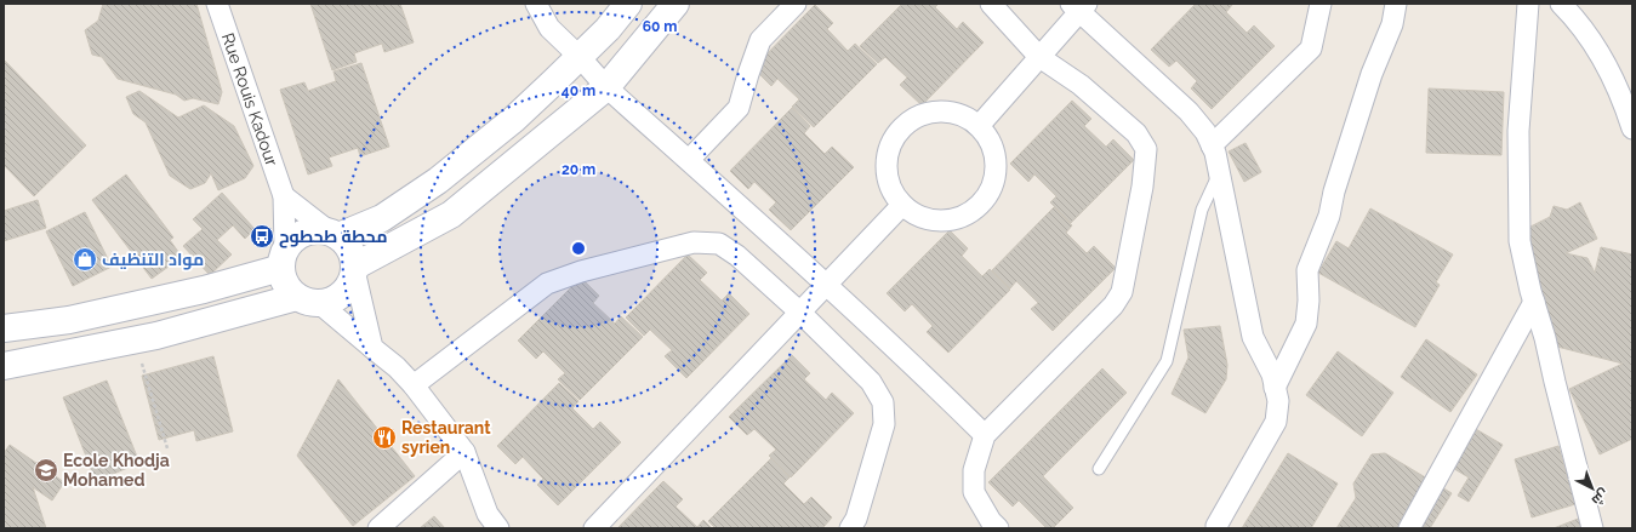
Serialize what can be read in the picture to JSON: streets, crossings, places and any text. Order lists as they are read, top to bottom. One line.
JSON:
{"streets":{"street":["Rue Rouis Kadour"]},"places":{"bus stop":["محطة طحطوح"],"shop":["مواد التنظيف"],"restaurant":["Restaurant syrien"],"school or university":["Ecole Khodja Mohamed"]},"north":"bottom right","rings":["60 m","40 m","20 m"]}
